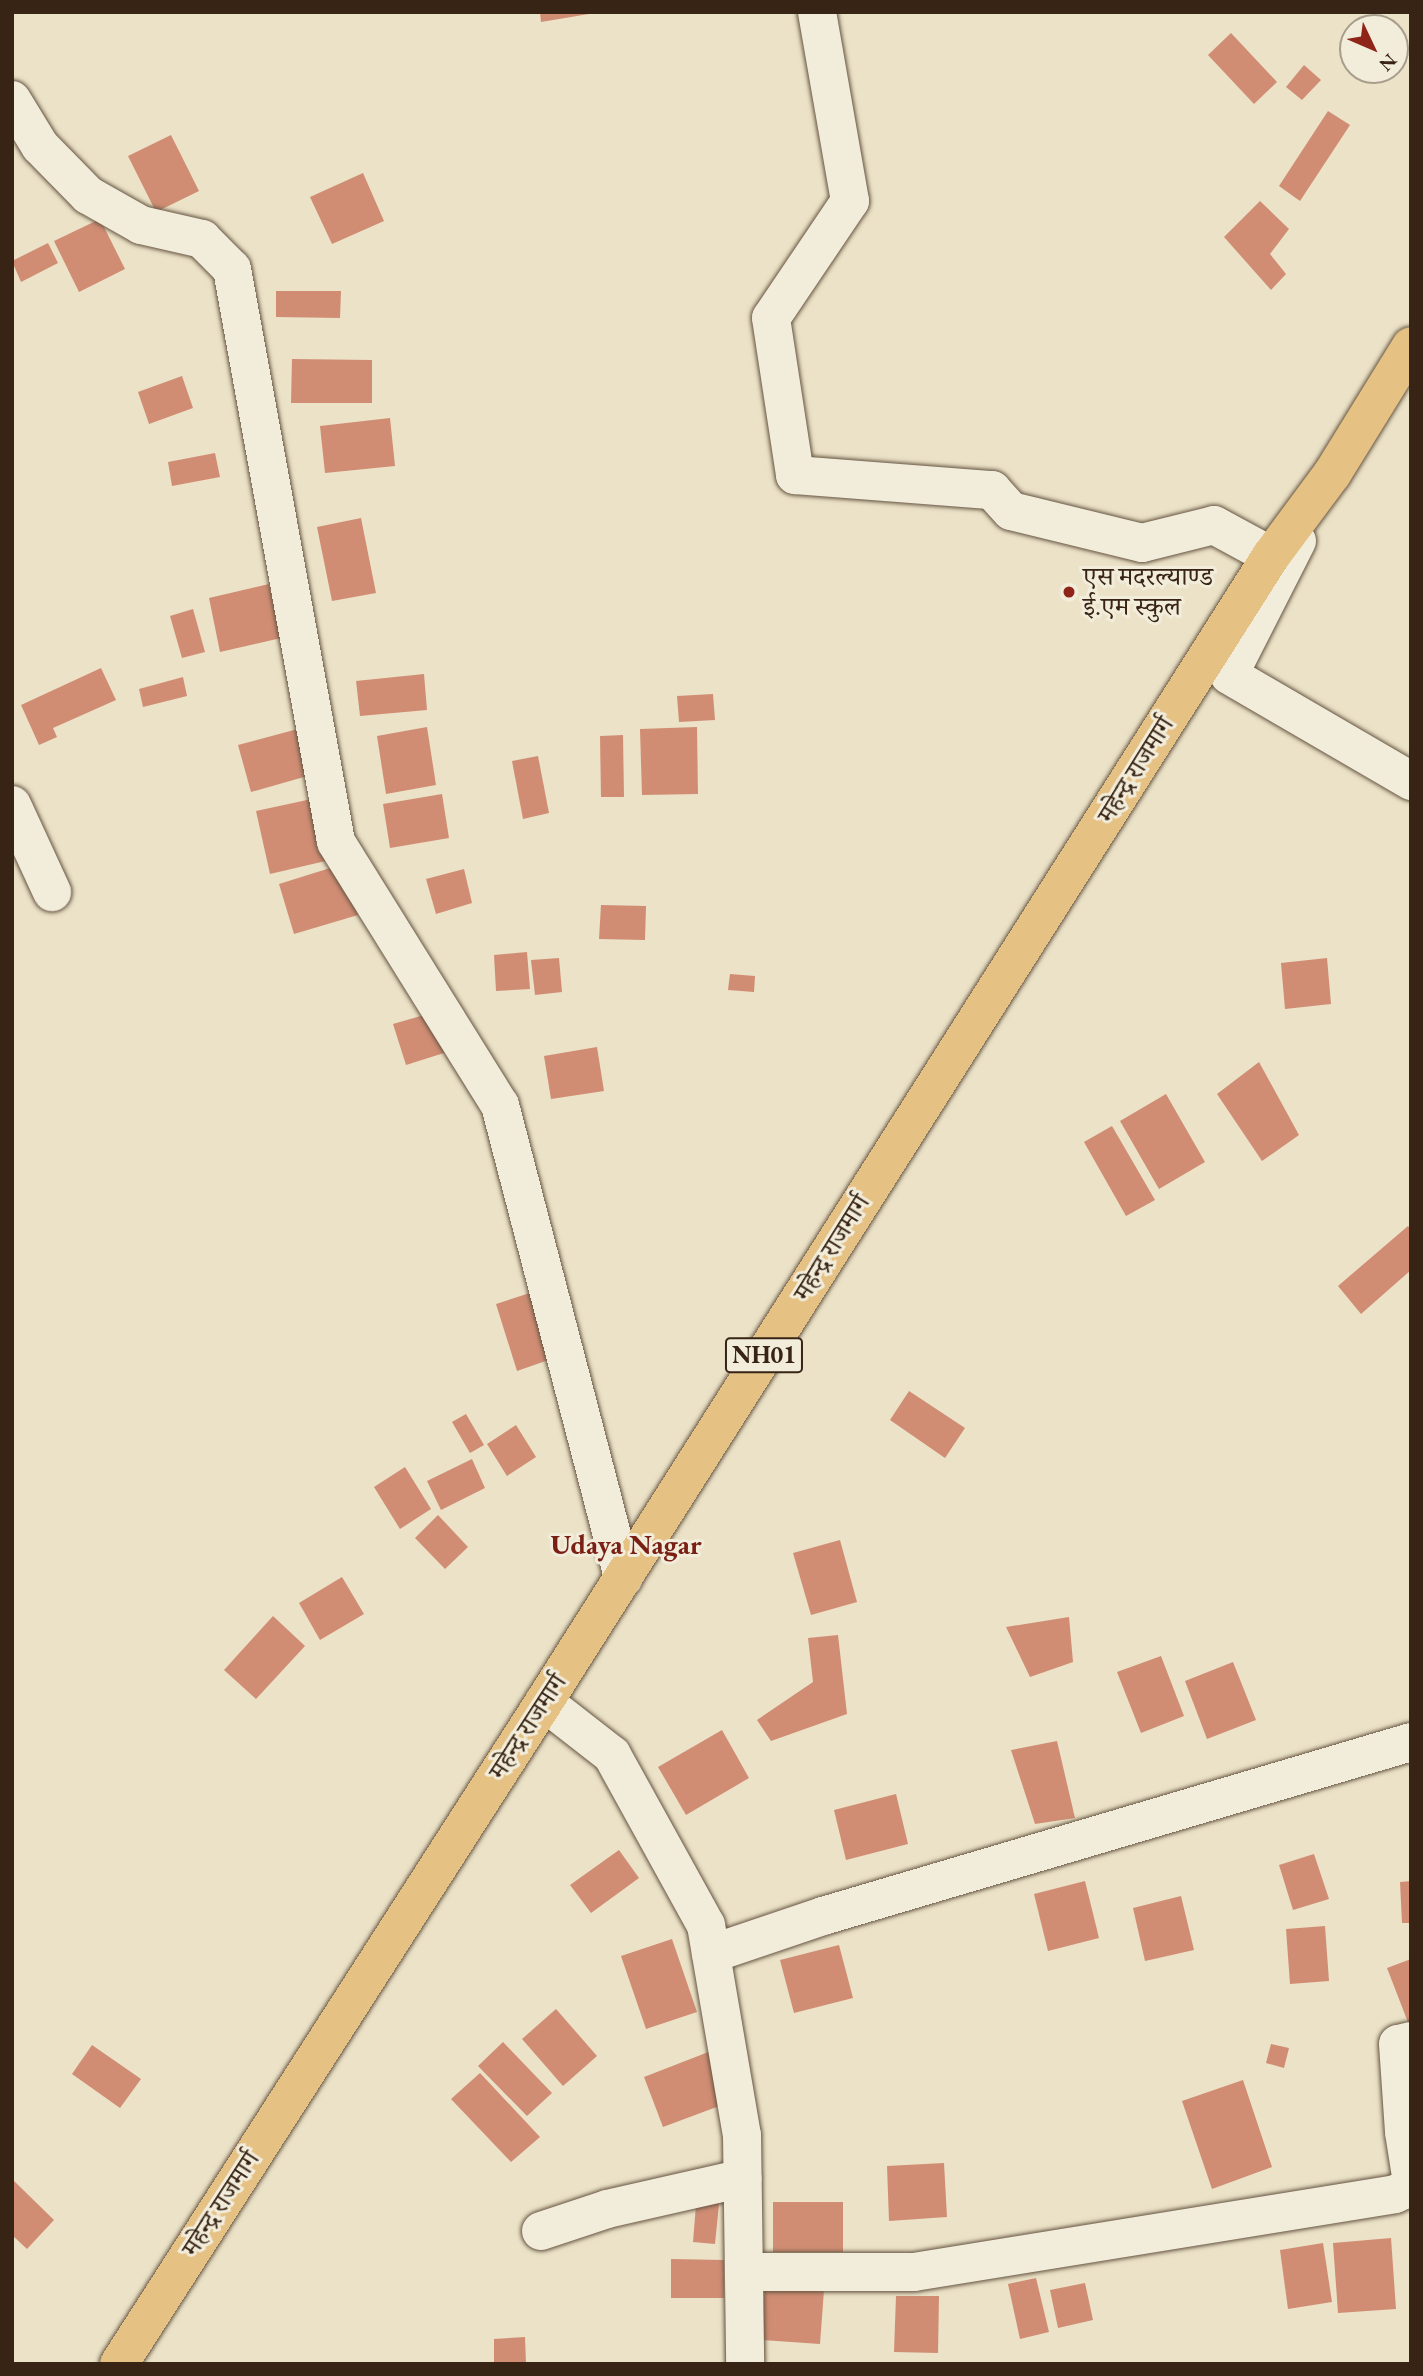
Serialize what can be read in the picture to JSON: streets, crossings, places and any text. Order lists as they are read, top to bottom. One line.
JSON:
{"streets":{"highway":["महेन्द्र राजमार्ग","NH01"]},"districts":["Udaya Nagar"],"places":["एस मदरल्याण्ड ई.एम स्कुल"],"north":"bottom right"}
